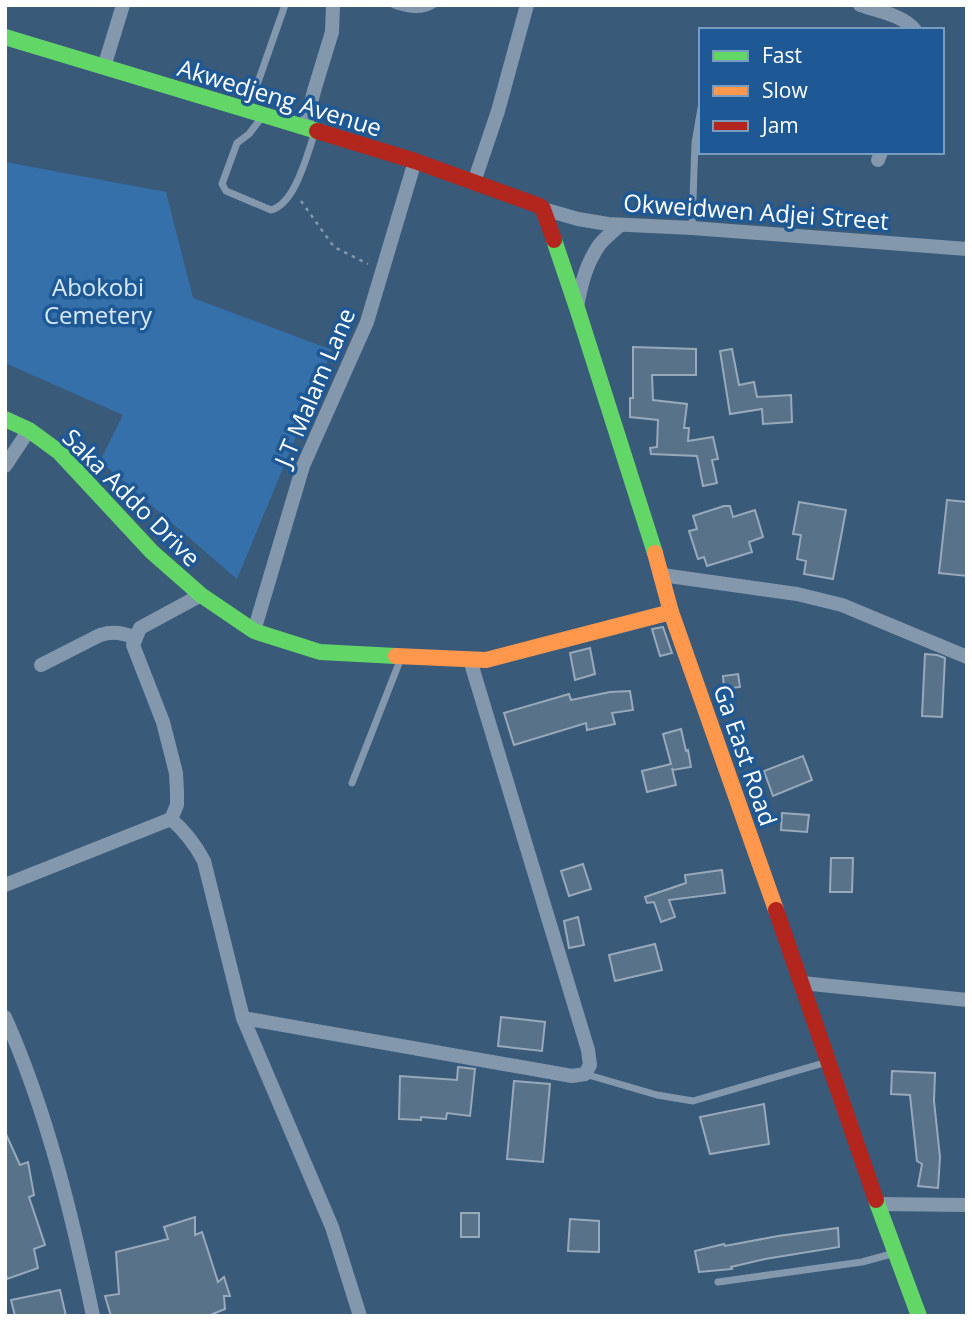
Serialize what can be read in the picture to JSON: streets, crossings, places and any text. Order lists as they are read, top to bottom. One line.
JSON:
{"streets":{"street":["Akwedjeng Avenue","Okweidwen Adjei Street","J.T Malam Lane","Saka Addo Drive","Ga East Road"]},"crossings":[["Akwedjeng Avenue","Okweidwen Adjei Street"],["Akwedjeng Avenue","J.T Malam Lane"],["Akwedjeng Avenue","Ga East Road"],["Okweidwen Adjei Street","Ga East Road"],["J.T Malam Lane","Saka Addo Drive"],["Saka Addo Drive","Ga East Road"]],"parks":["Abokobi Cemetery"],"legend":["Fast","Slow","Jam"]}
